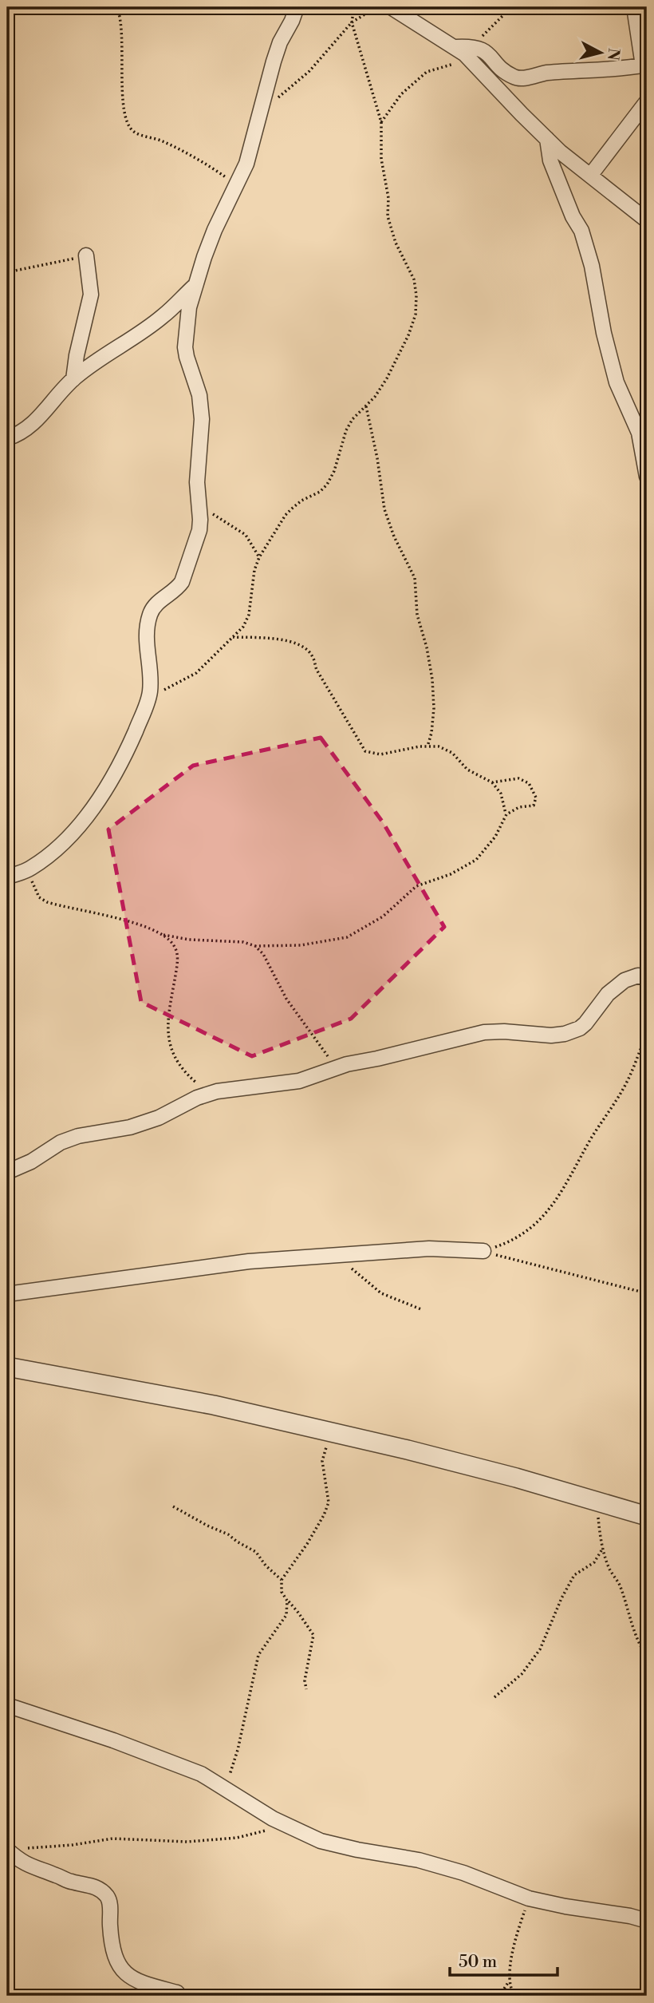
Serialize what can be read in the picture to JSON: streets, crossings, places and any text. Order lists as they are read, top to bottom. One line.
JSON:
{"scale_bar":"50 m","north":"right"}
